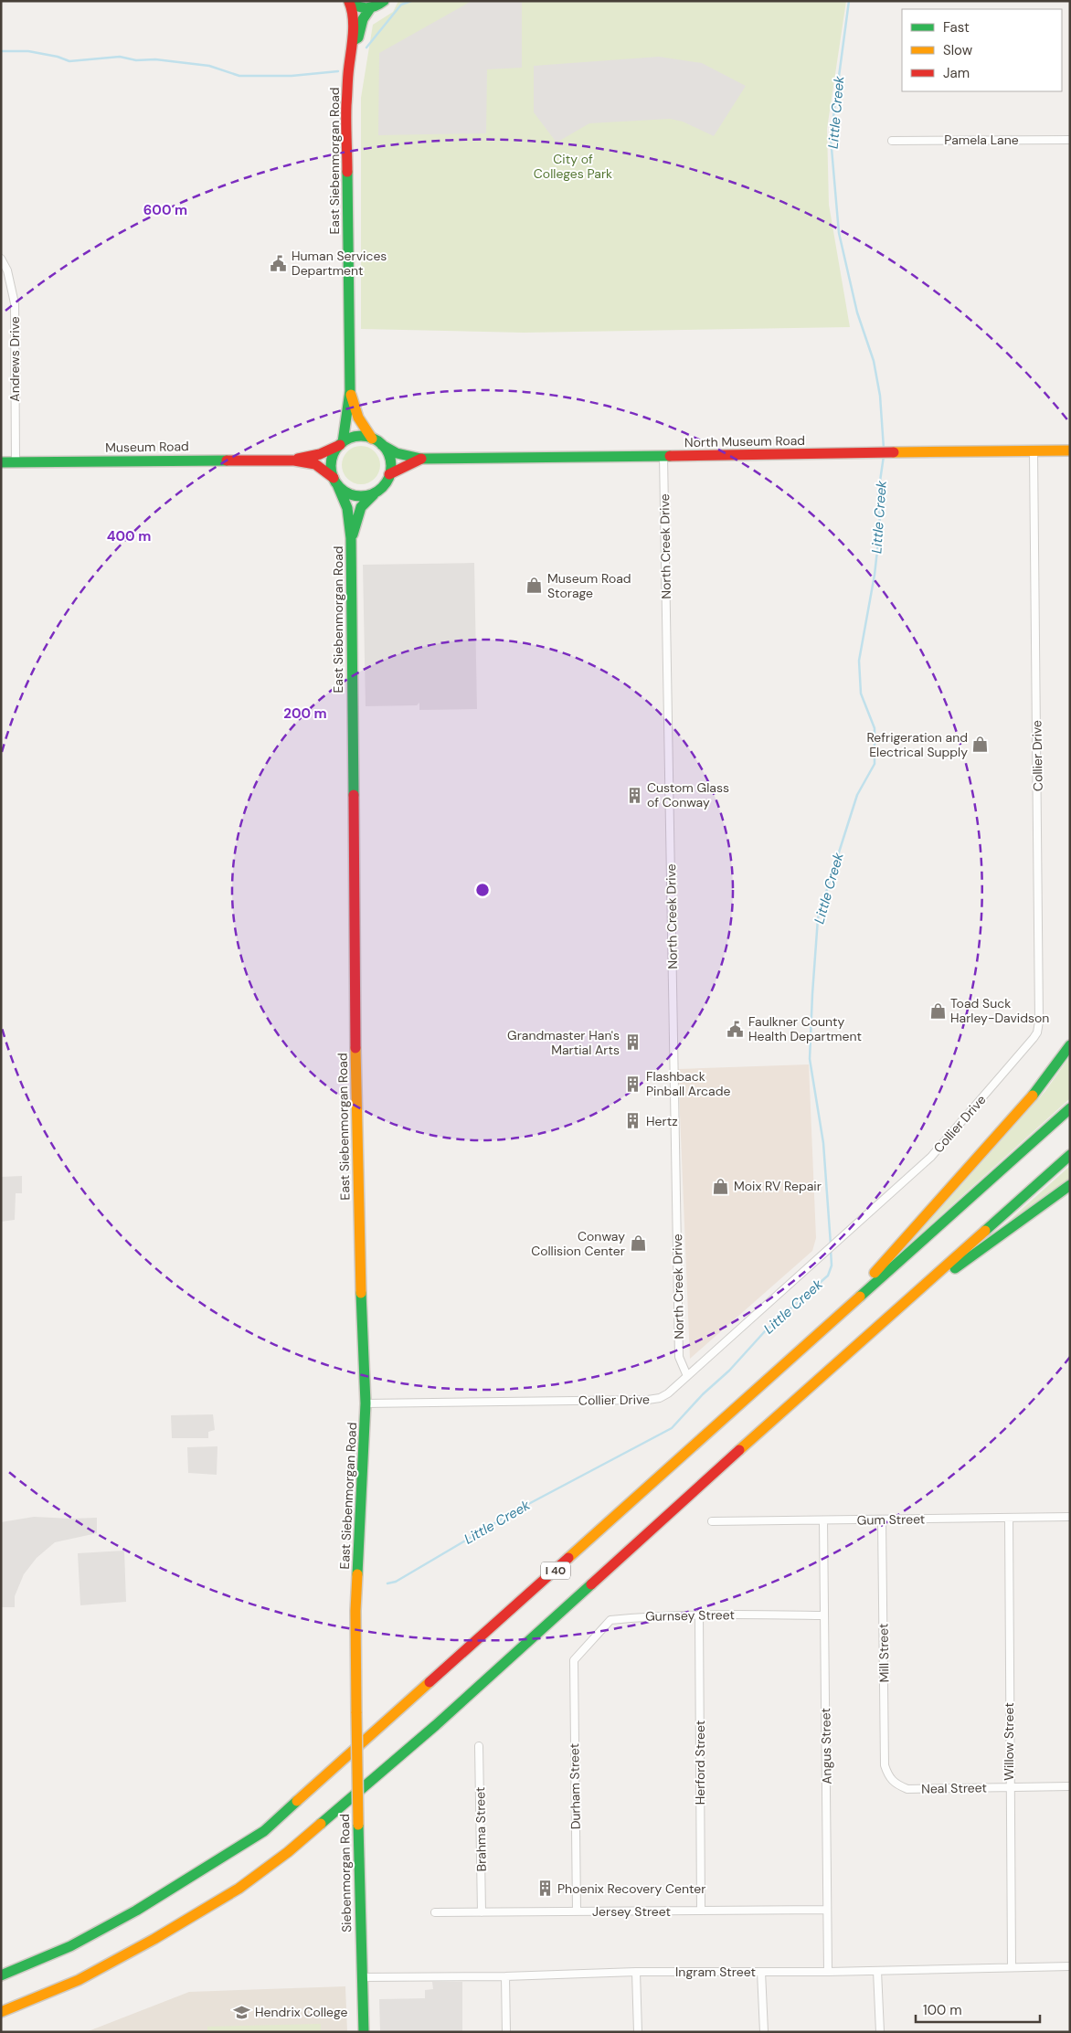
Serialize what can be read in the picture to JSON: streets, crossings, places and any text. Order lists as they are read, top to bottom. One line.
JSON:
{"streets":{"main road":["East Siebenmorgan Road","North Museum Road","Museum Road","I 40","Siebenmorgan Road"],"street":["Pamela Lane","Andrews Drive","North Creek Drive","Collier Drive","Gum Street","Gurnsey Street","Mill Street","Willow Street","Angus Street","Herford Street","Durham Street","Neal Street","Brahma Street","Jersey Street","Ingram Street"]},"crossings":[["East Siebenmorgan Road","North Museum Road"],["East Siebenmorgan Road","Museum Road"],["East Siebenmorgan Road","Collier Drive"],["East Siebenmorgan Road","Siebenmorgan Road"],["Andrews Drive","Museum Road"],["North Museum Road","Museum Road"],["North Museum Road","North Creek Drive"],["North Museum Road","Collier Drive"],["North Creek Drive","Collier Drive"],["Gum Street","Mill Street"],["Gum Street","Willow Street"],["Gum Street","Angus Street"],["Gurnsey Street","Angus Street"],["Gurnsey Street","Herford Street"],["Gurnsey Street","Durham Street"],["Mill Street","Neal Street"],["Willow Street","Neal Street"],["Willow Street","Ingram Street"],["Angus Street","Jersey Street"],["Angus Street","Ingram Street"],["Herford Street","Jersey Street"],["Durham Street","Jersey Street"],["Brahma Street","Jersey Street"],["Siebenmorgan Road","Ingram Street"]],"water":["Little Creek"],"parks":["City of Colleges Park"],"places":{"public building":["Human Services Department","Faulkner County Health Department"],"shop":["Museum Road Storage","Refrigeration and Electrical Supply","Toad Suck Harley-Davidson","Moix RV Repair","Conway Collision Center"],"building":["Custom Glass of Conway","Grandmaster Han's Martial Arts","Flashback Pinball Arcade","Hertz","Phoenix Recovery Center"],"school or university":["Hendrix College"]},"legend":["Fast","Slow","Jam"],"scale_bar":"100 m","rings":["600 m","400 m","200 m"]}
